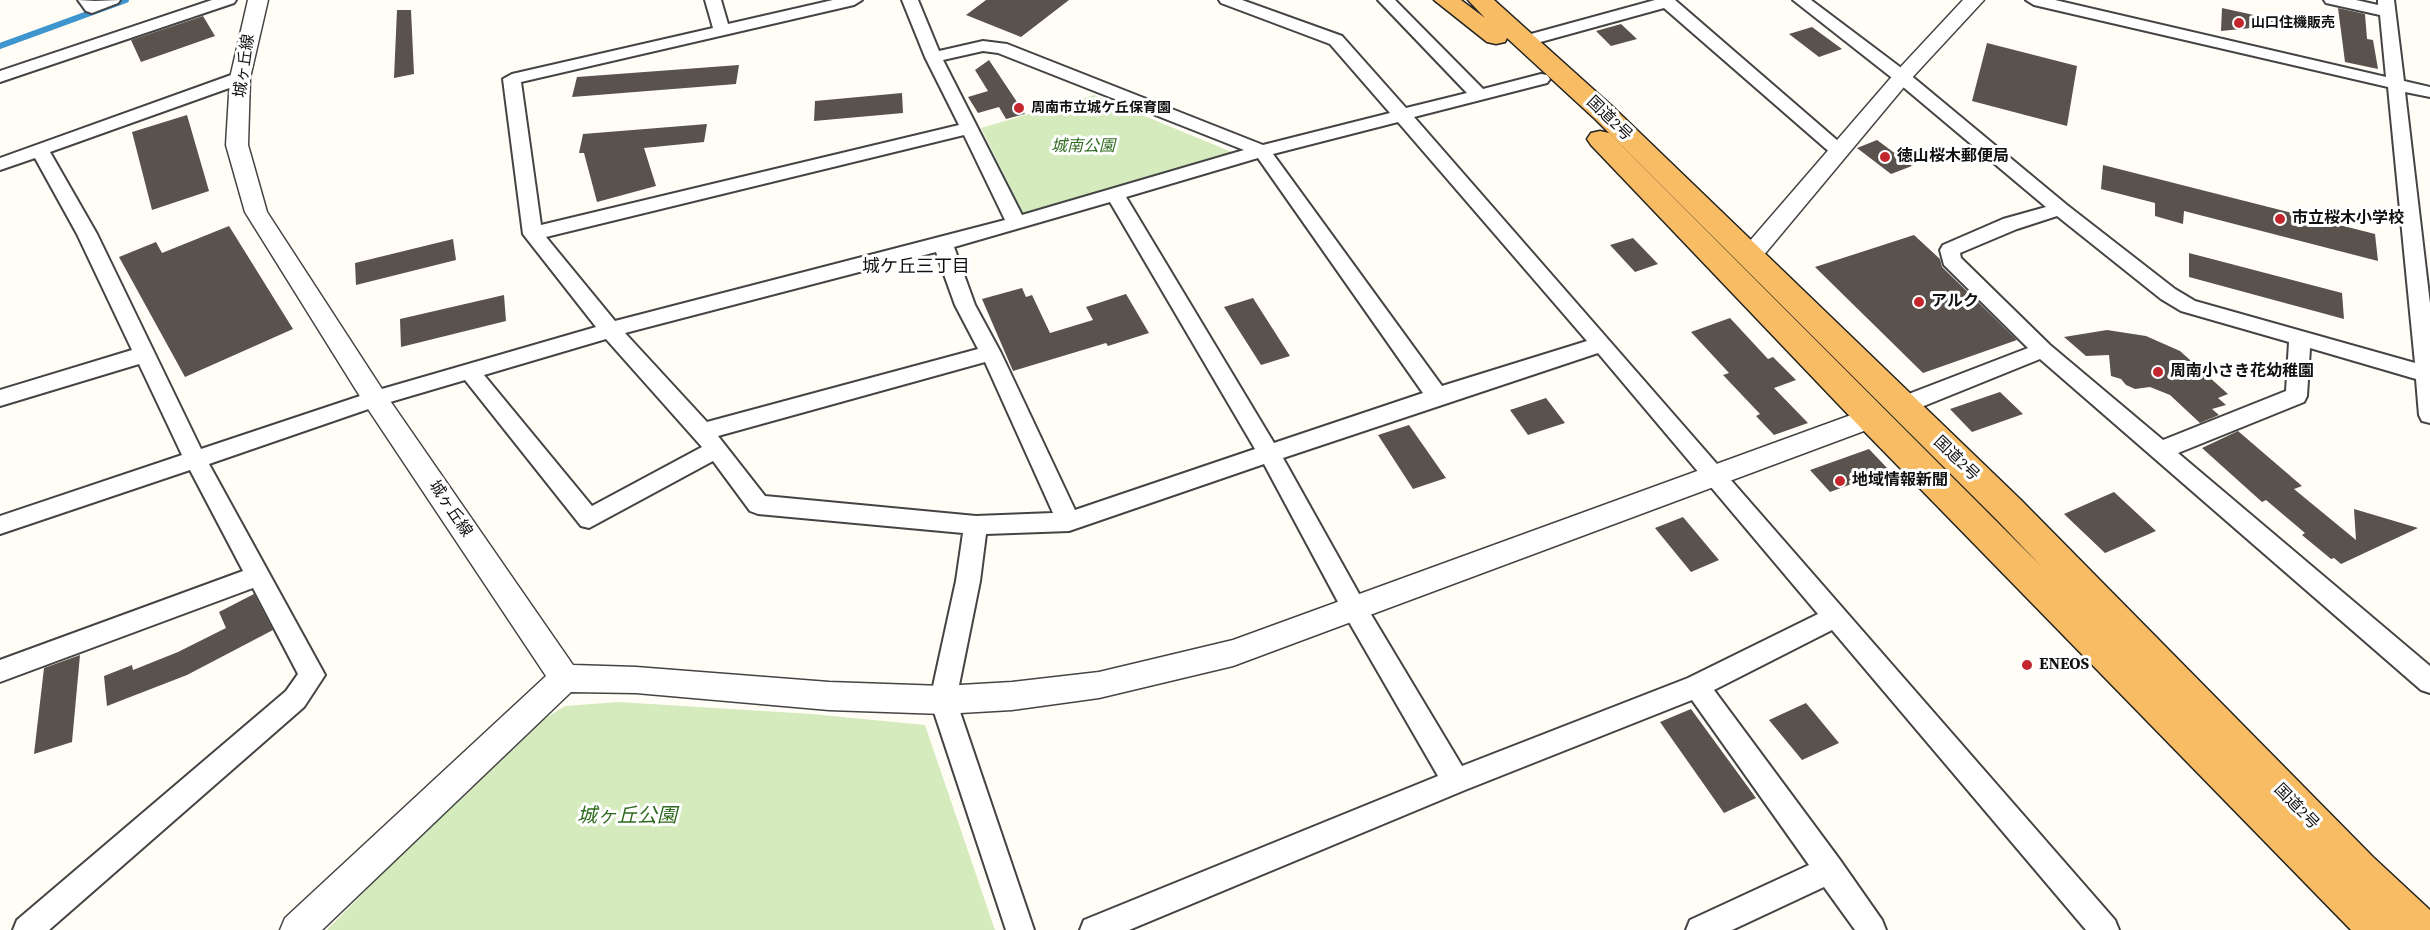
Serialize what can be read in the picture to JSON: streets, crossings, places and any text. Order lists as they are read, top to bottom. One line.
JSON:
{"streets":{"highway":["国道2号"],"street":["城ヶ丘線"]},"districts":["城ケ丘三丁目"],"parks":["城南公園","城ヶ丘公園"],"places":["山口住機販売","周南市立城ケ丘保育園","徳山桜木郵便局","市立桜木小学校","アルク","周南小さき花幼稚園","地域情報新聞","ENEOS"]}
